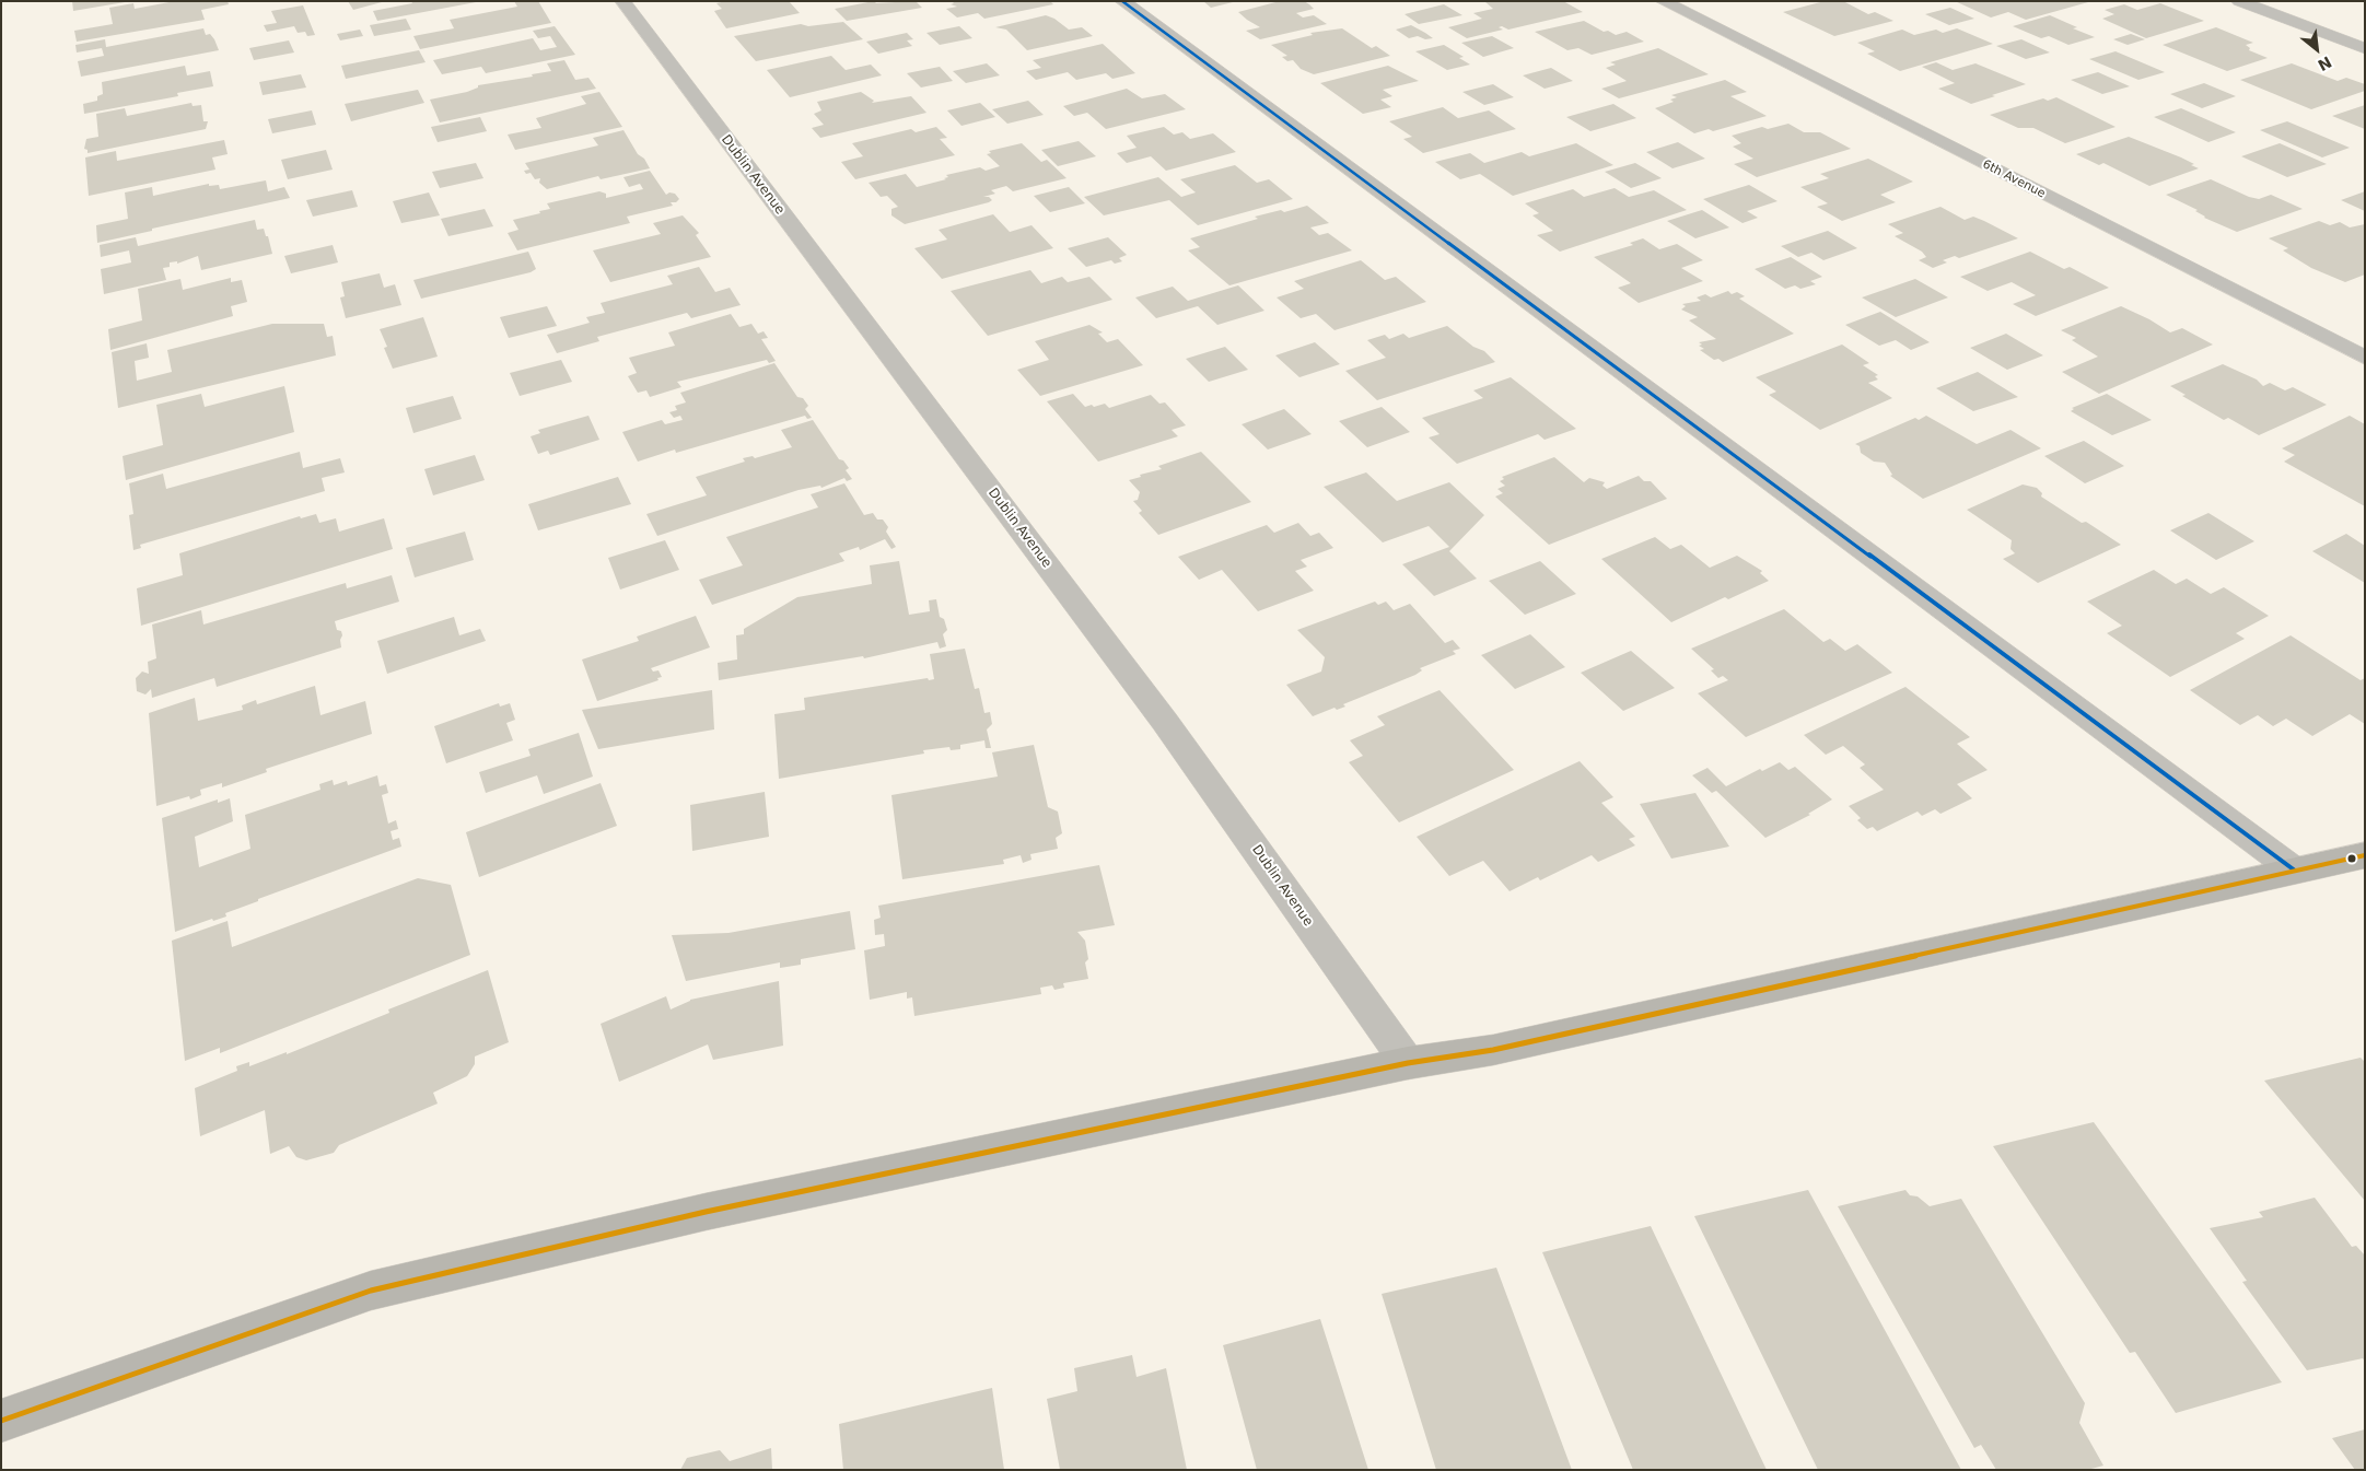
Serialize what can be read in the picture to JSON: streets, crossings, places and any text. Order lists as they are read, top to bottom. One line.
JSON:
{"streets":{"street":["Dublin Avenue","6th Avenue"]},"north":"bottom right"}
